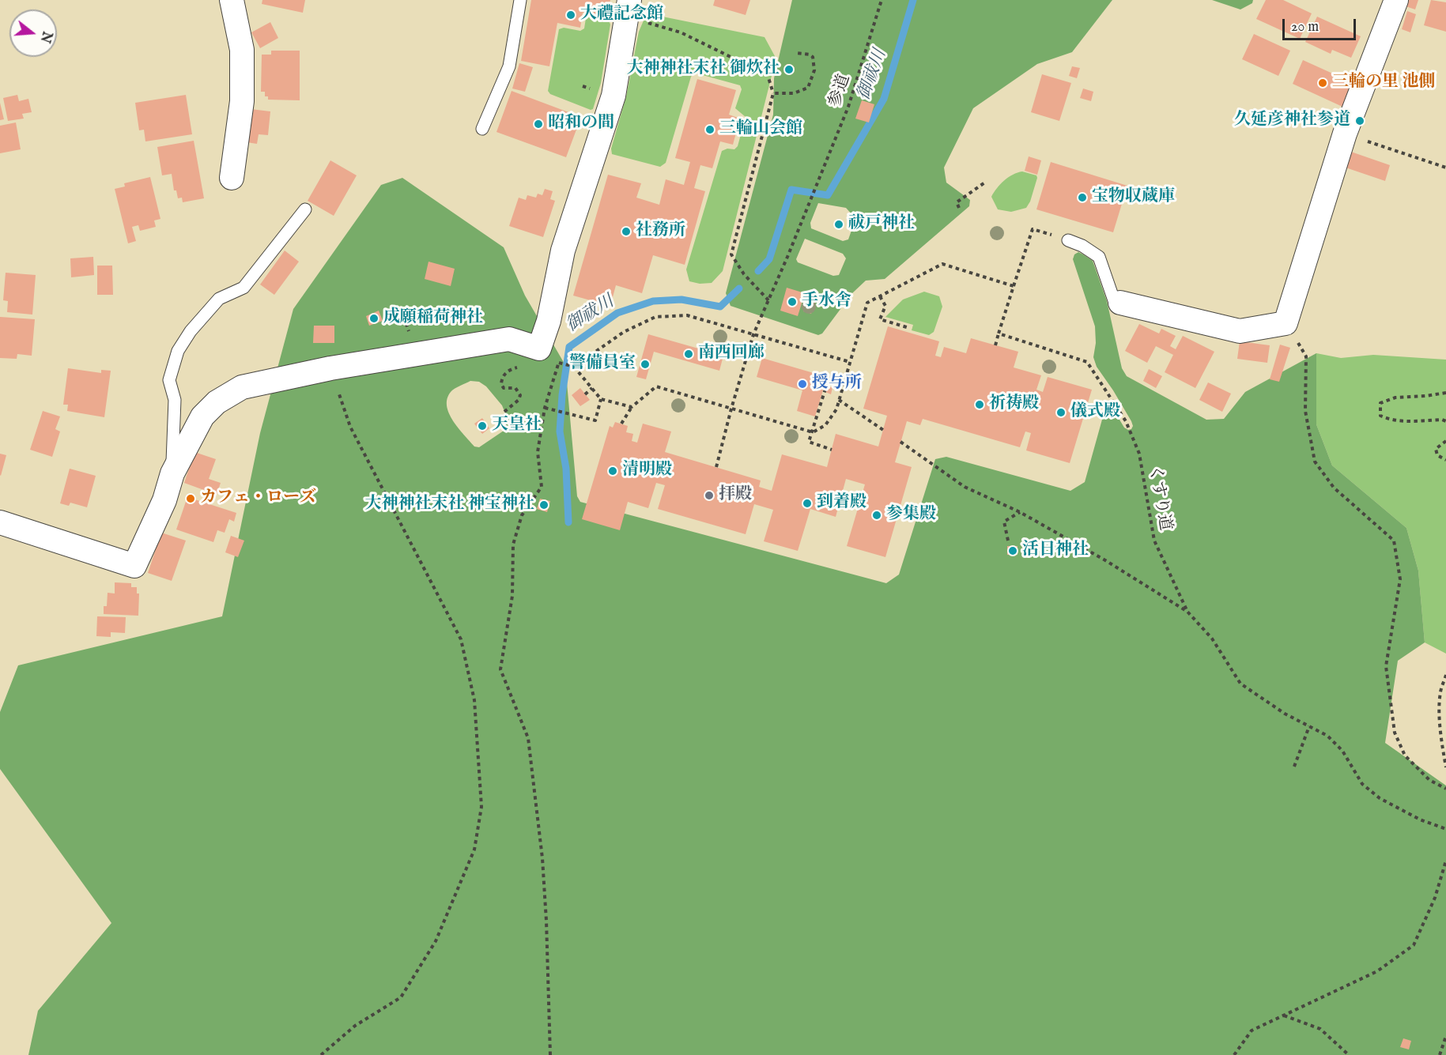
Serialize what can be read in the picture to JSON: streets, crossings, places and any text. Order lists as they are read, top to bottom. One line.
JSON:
{"streets":{"path":["参道","くすり道"]},"water":["御祓川"],"places":["大禮記念館","大神神社末社 御炊社","三輪の里 池側","久延彦神社参道","昭和の間","三輪山会館","宝物収蔵庫","祓戸神社","社務所","手水舎","成願稲荷神社","南西回廊","警備員室","授与所","祈祷殿","儀式殿","天皇社","清明殿","拝殿","カフェ・ローズ","到着殿","大神神社末社 神宝神社","参集殿","活日神社"],"scale_bar":"20 m","north":"right"}
